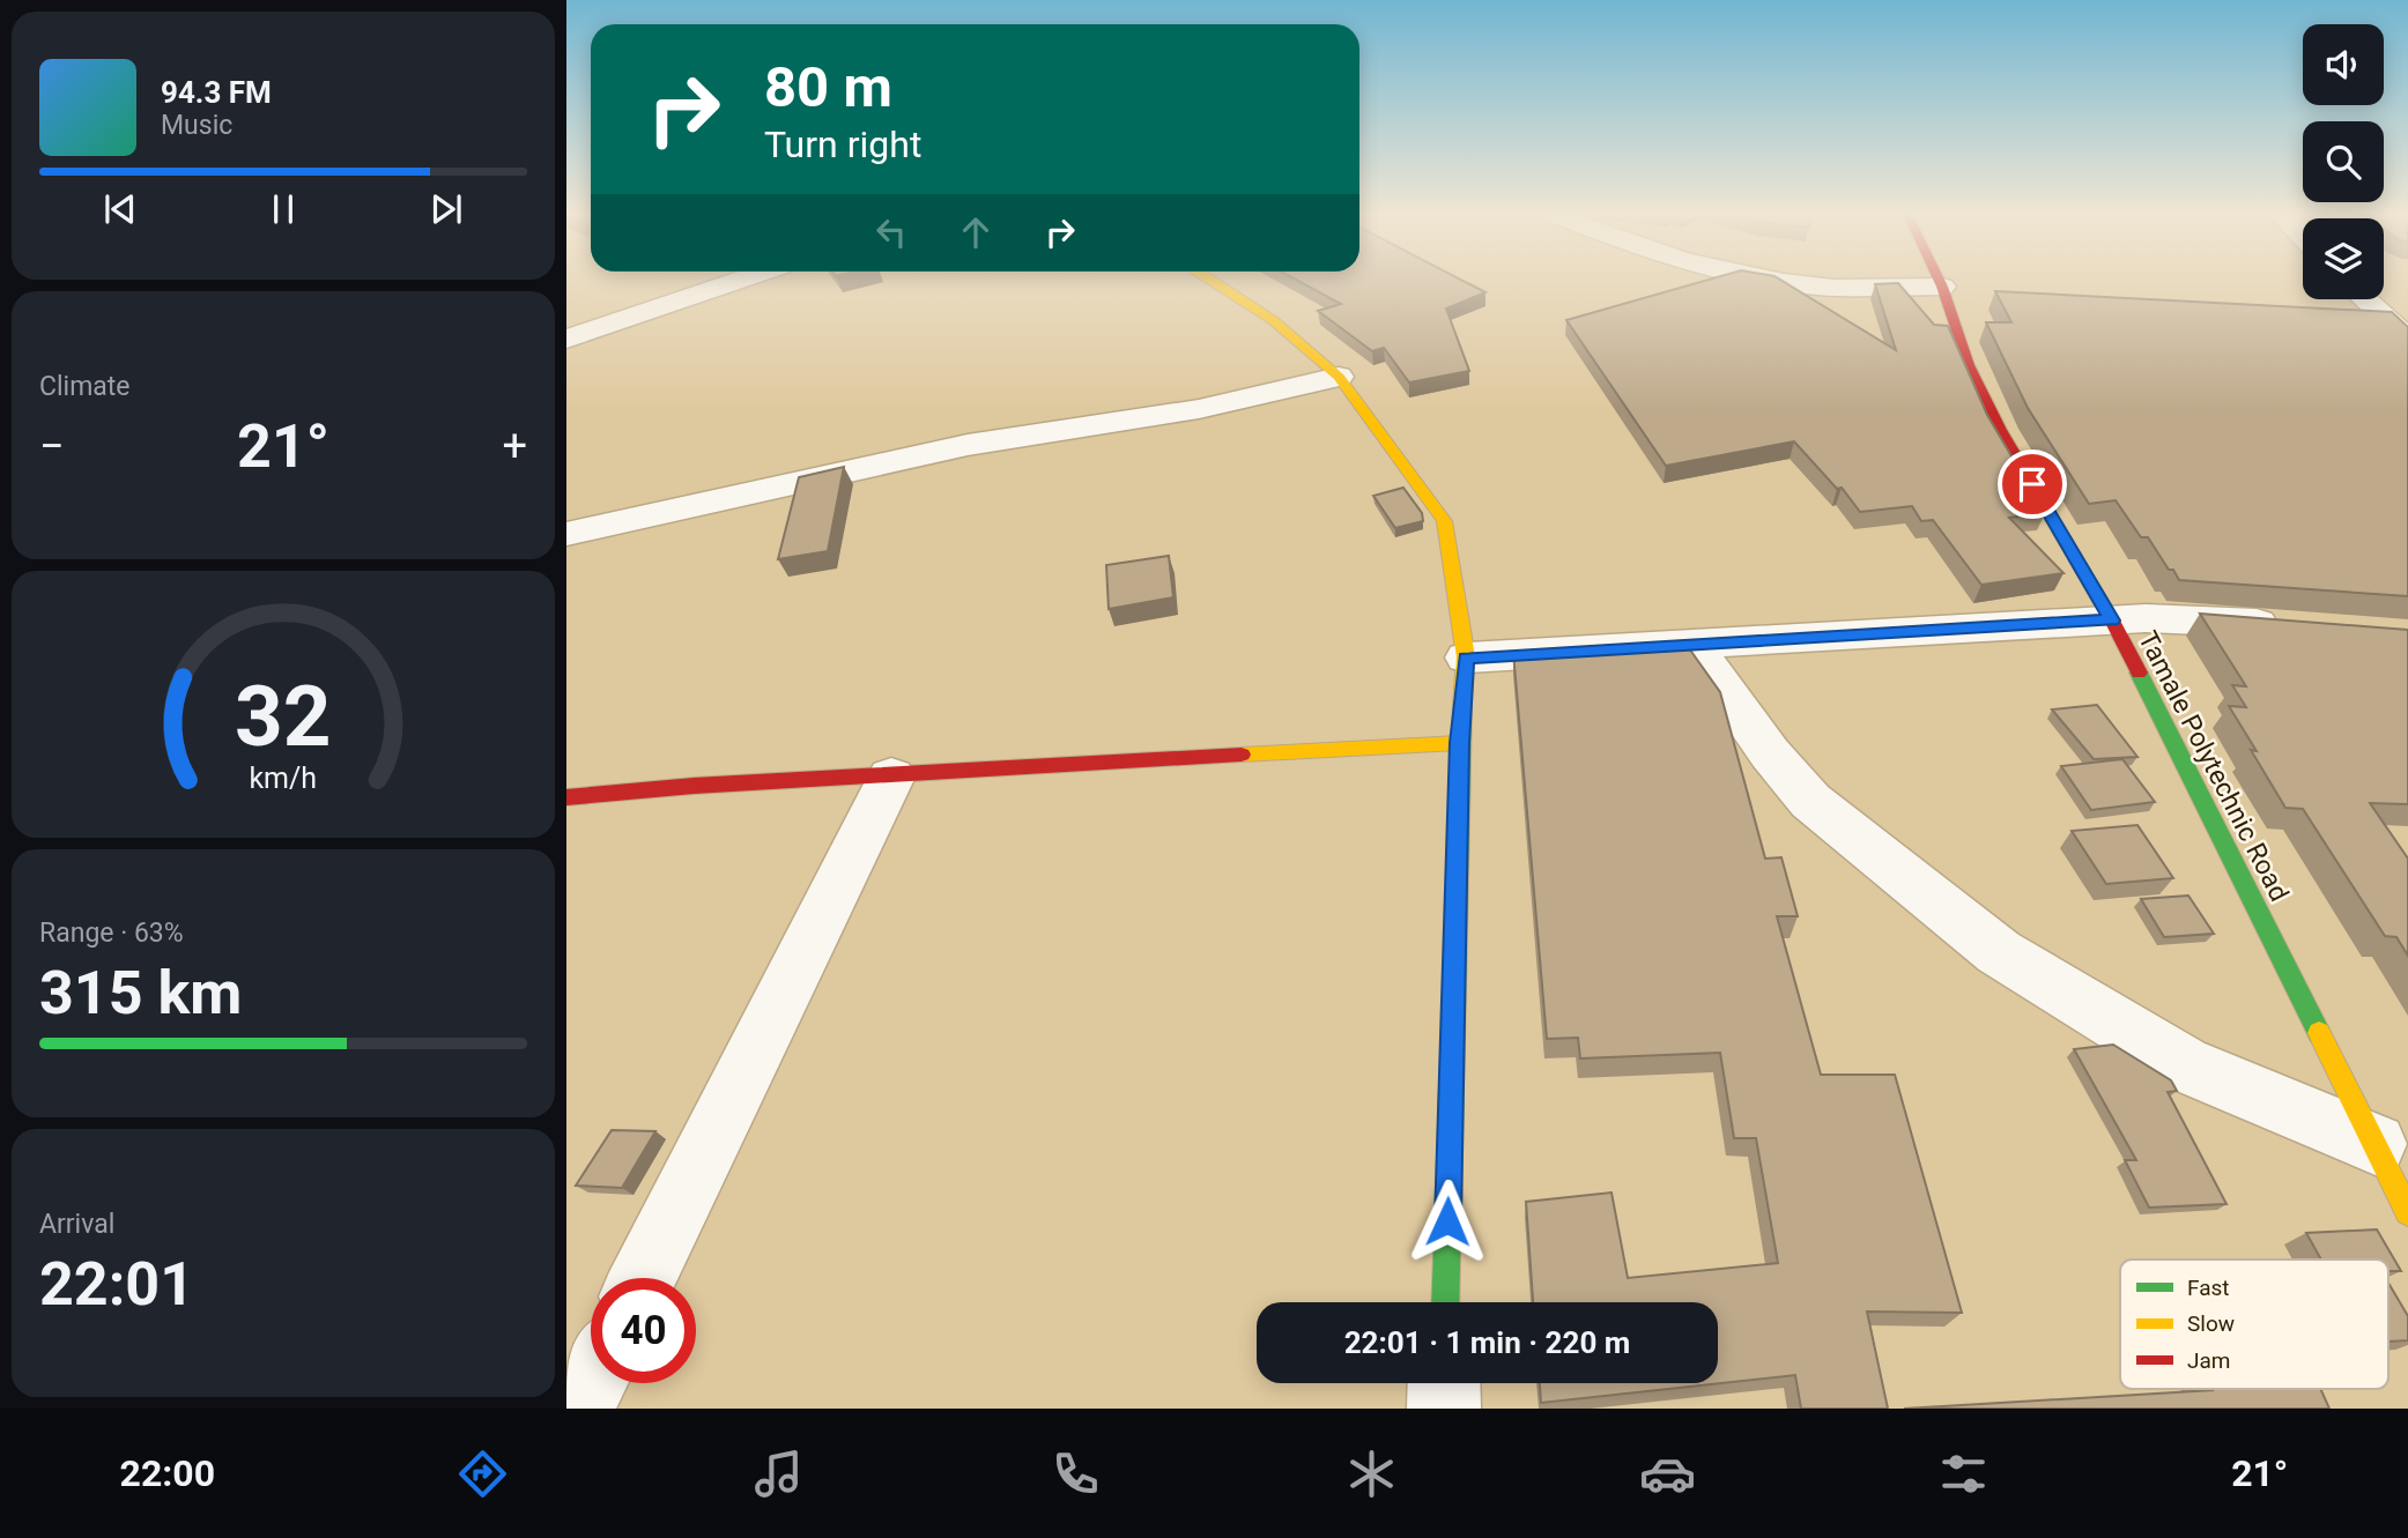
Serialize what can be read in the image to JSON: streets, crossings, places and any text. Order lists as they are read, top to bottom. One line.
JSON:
{"streets":{"street":["Tamale Polytechnic Road"]},"legend":["Fast","Slow","Jam"],"page":{"turn":["80 m","Turn right"],"song":["94.3 FM","Music"],"tile":["Climate",["Range · 63%","315 km"],["Arrival","22:01"]],"heat":["−","21°","+"],"limit":"40","trip":"22:01 · 1 min · 220 m","tabs":["22:00","21°"],"gauge":["32","km/h"]}}
